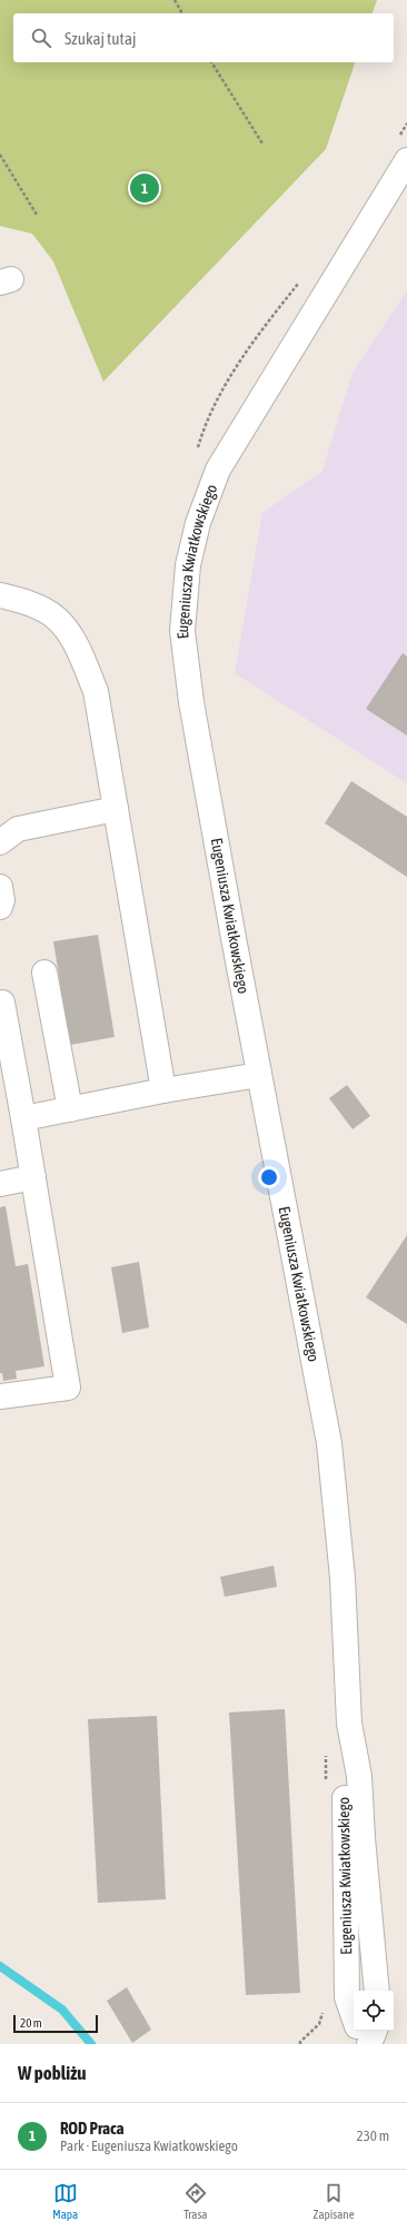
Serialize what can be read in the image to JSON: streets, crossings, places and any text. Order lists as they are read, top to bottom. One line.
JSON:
{"streets":{"street":["Eugeniusza Kwiatkowskiego"]},"scale_bar":"20 m","page":{"search":"Szukaj tutaj","pins":"1","scale":"20 m","heading":"W pobliżu","list":[{"mark":"1","name":"ROD Praca","note":"Park · Eugeniusza Kwiatkowskiego","value":"230 m"}],"nav":["Mapa","Trasa","Zapisane"]}}
